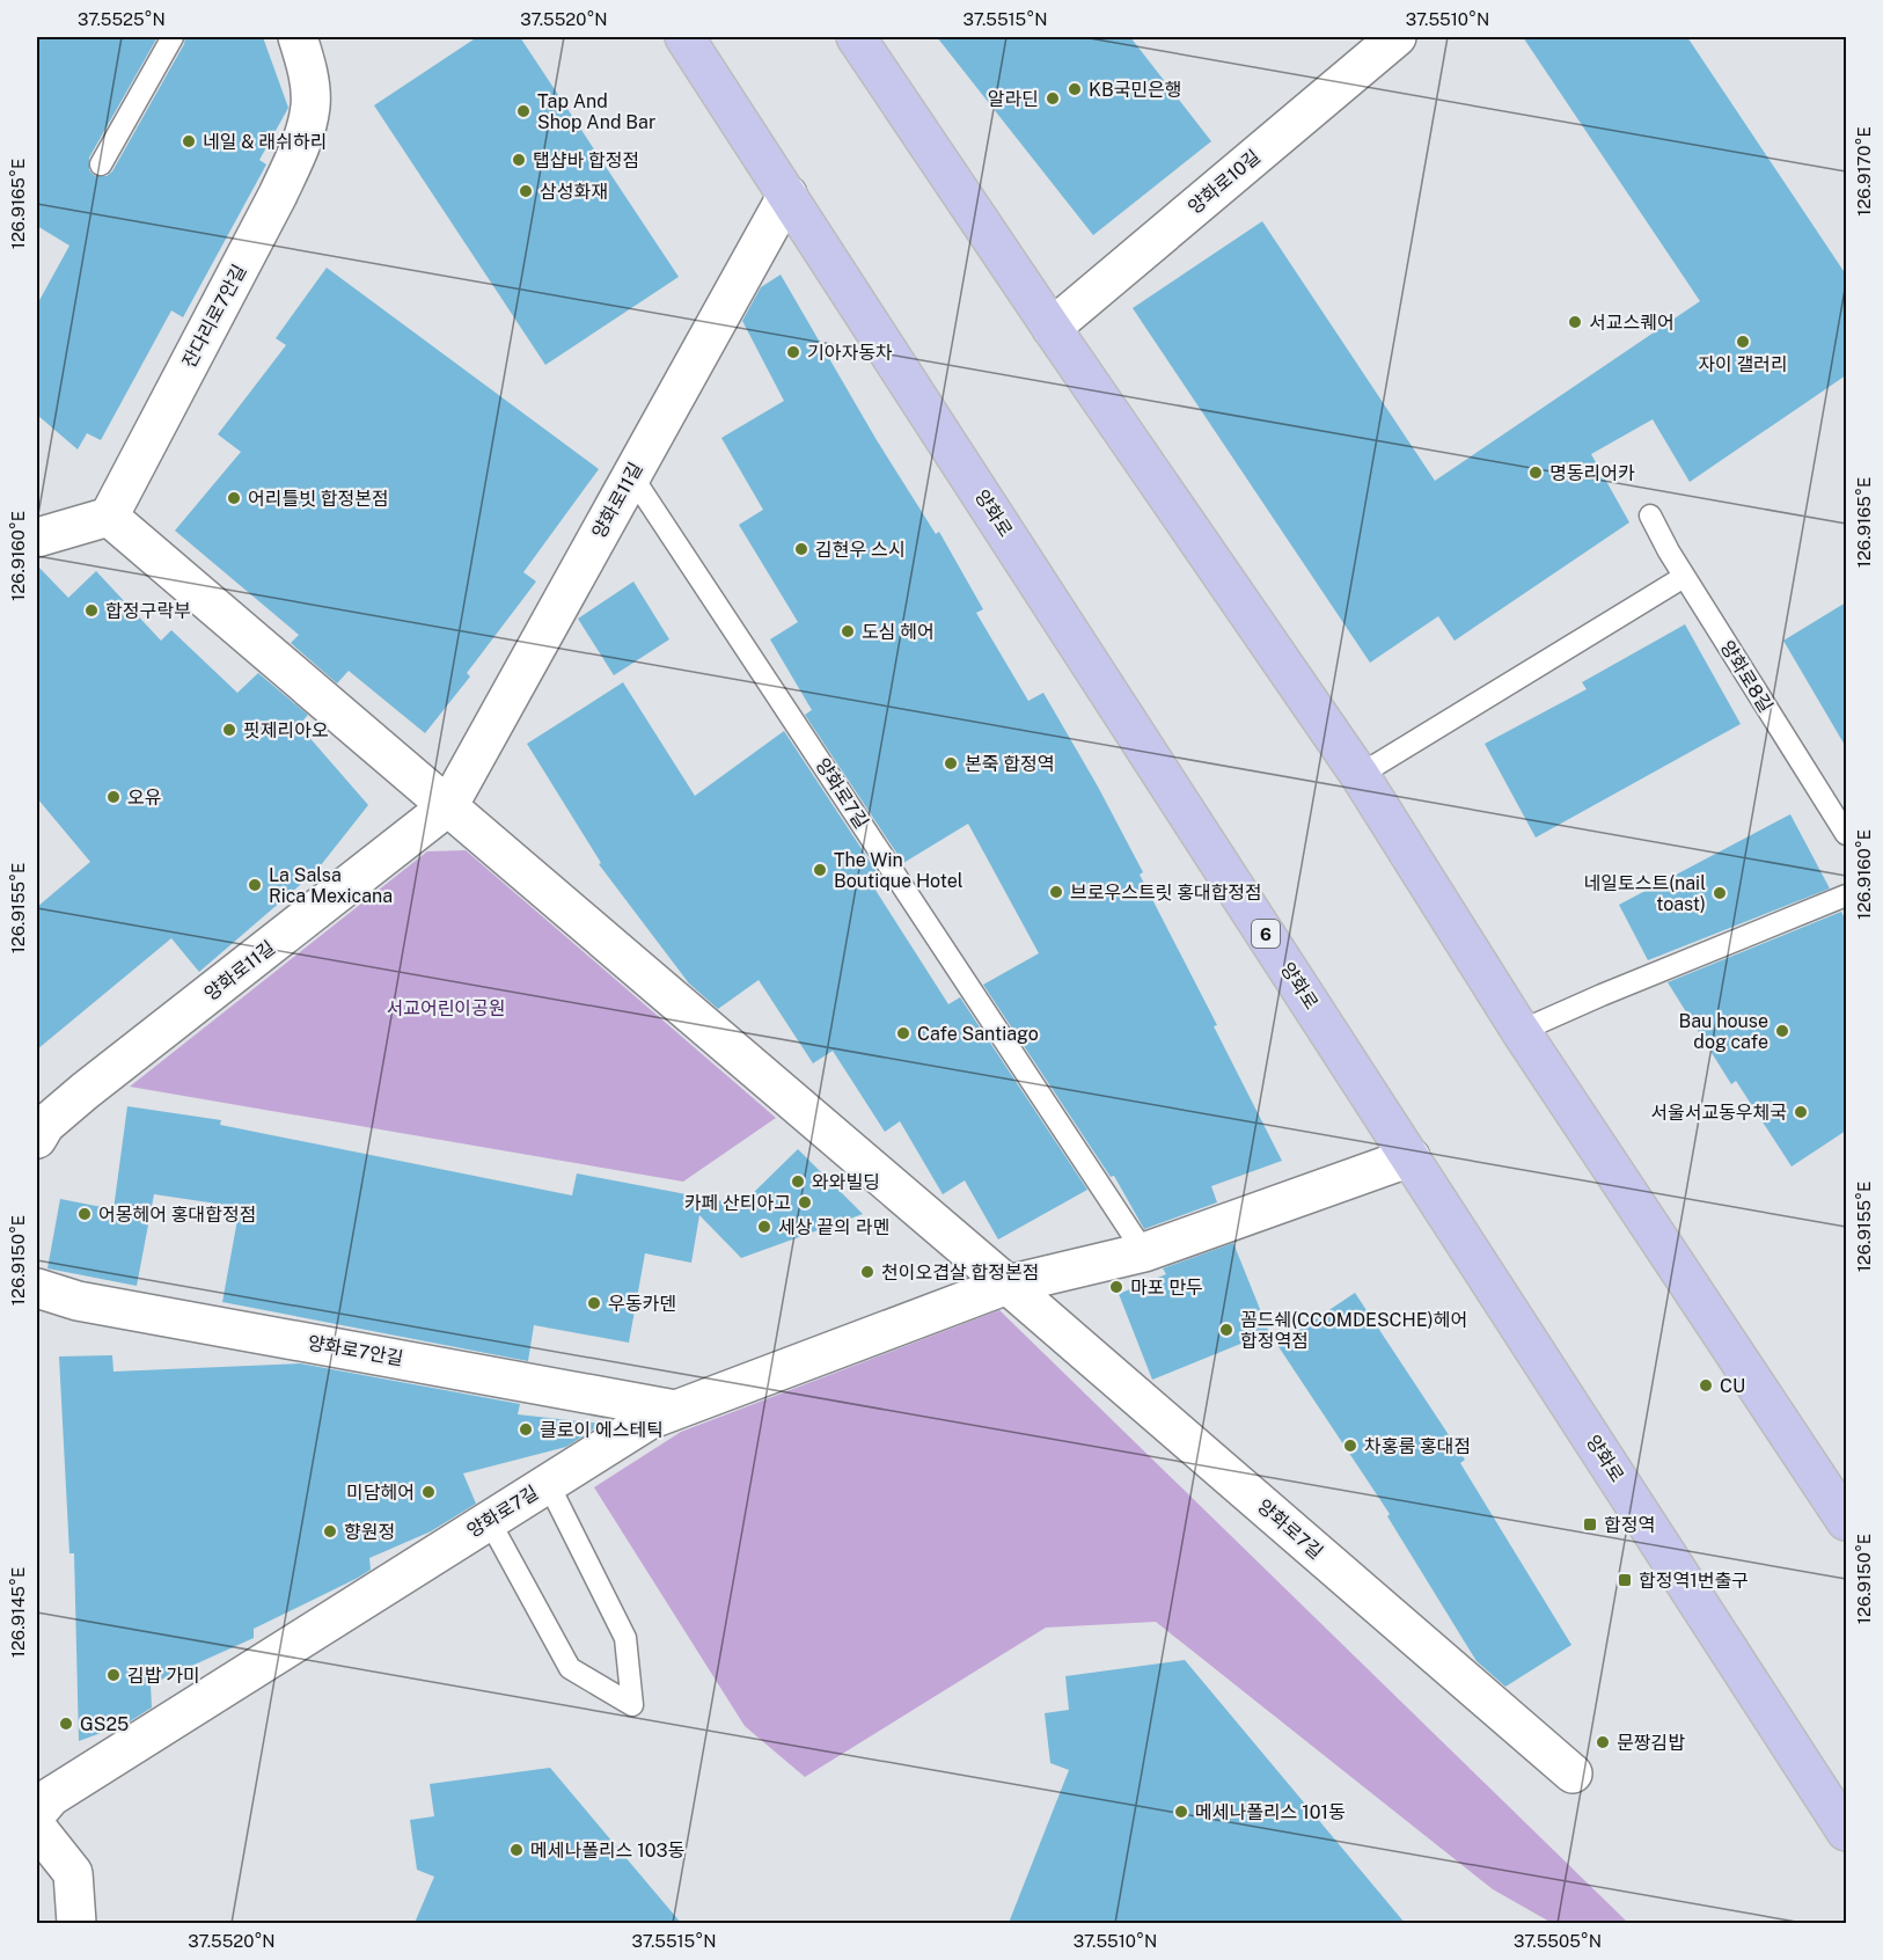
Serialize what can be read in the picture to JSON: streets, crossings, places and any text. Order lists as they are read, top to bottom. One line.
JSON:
{"streets":{"main road":["양화로","6"],"street":["양화로10길","잔다리로7안길","양화로11길","양화로7길","양화로7안길"],"lane":["양화로8길"]},"crossings":[["양화로11길","양화로"],["양화로11길","양화로7길"],["양화로","양화로7길"],["양화로7길","양화로7안길"]],"parks":["서교어린이공원"],"places":{"other":["KB국민은행","알라딘","Tap And Shop And Bar","네일 & 래쉬하리","탭샵바 합정점","삼성화재","서교스퀘어","자이 갤러리","기아자동차","명동리어카","어리틀빗 합정본점","김현우 스시","합정구락부","도심 헤어","핏제리아오","본죽 합정역","오유","The Win Boutique Hotel","La Salsa Rica Mexicana","브로우스트릿 홍대합정점","네일토스트(nail toast)","Bau house dog cafe","Cafe Santiago","서울서교동우체국","와와빌딩","카페 산티아고","어몽헤어 홍대합정점","세상 끝의 라멘","천이오겹살 합정본점","마포 만두","우동카덴","꼼드쉐(CCOMDESCHE)헤어 합정역점","CU","클로이 에스테틱","차홍룸 홍대점","미담헤어","향원정","김밥 가미","GS25","문짱김밥","메세나폴리스 101동","메세나폴리스 103동"],"transit":["합정역","합정역1번출구"]},"coordinates":["37.5525°N","37.5520°N","37.5515°N","37.5510°N","126.9170°E","126.9165°E","126.9160°E","126.9155°E","126.9150°E","126.9145°E","37.5505°N"]}
